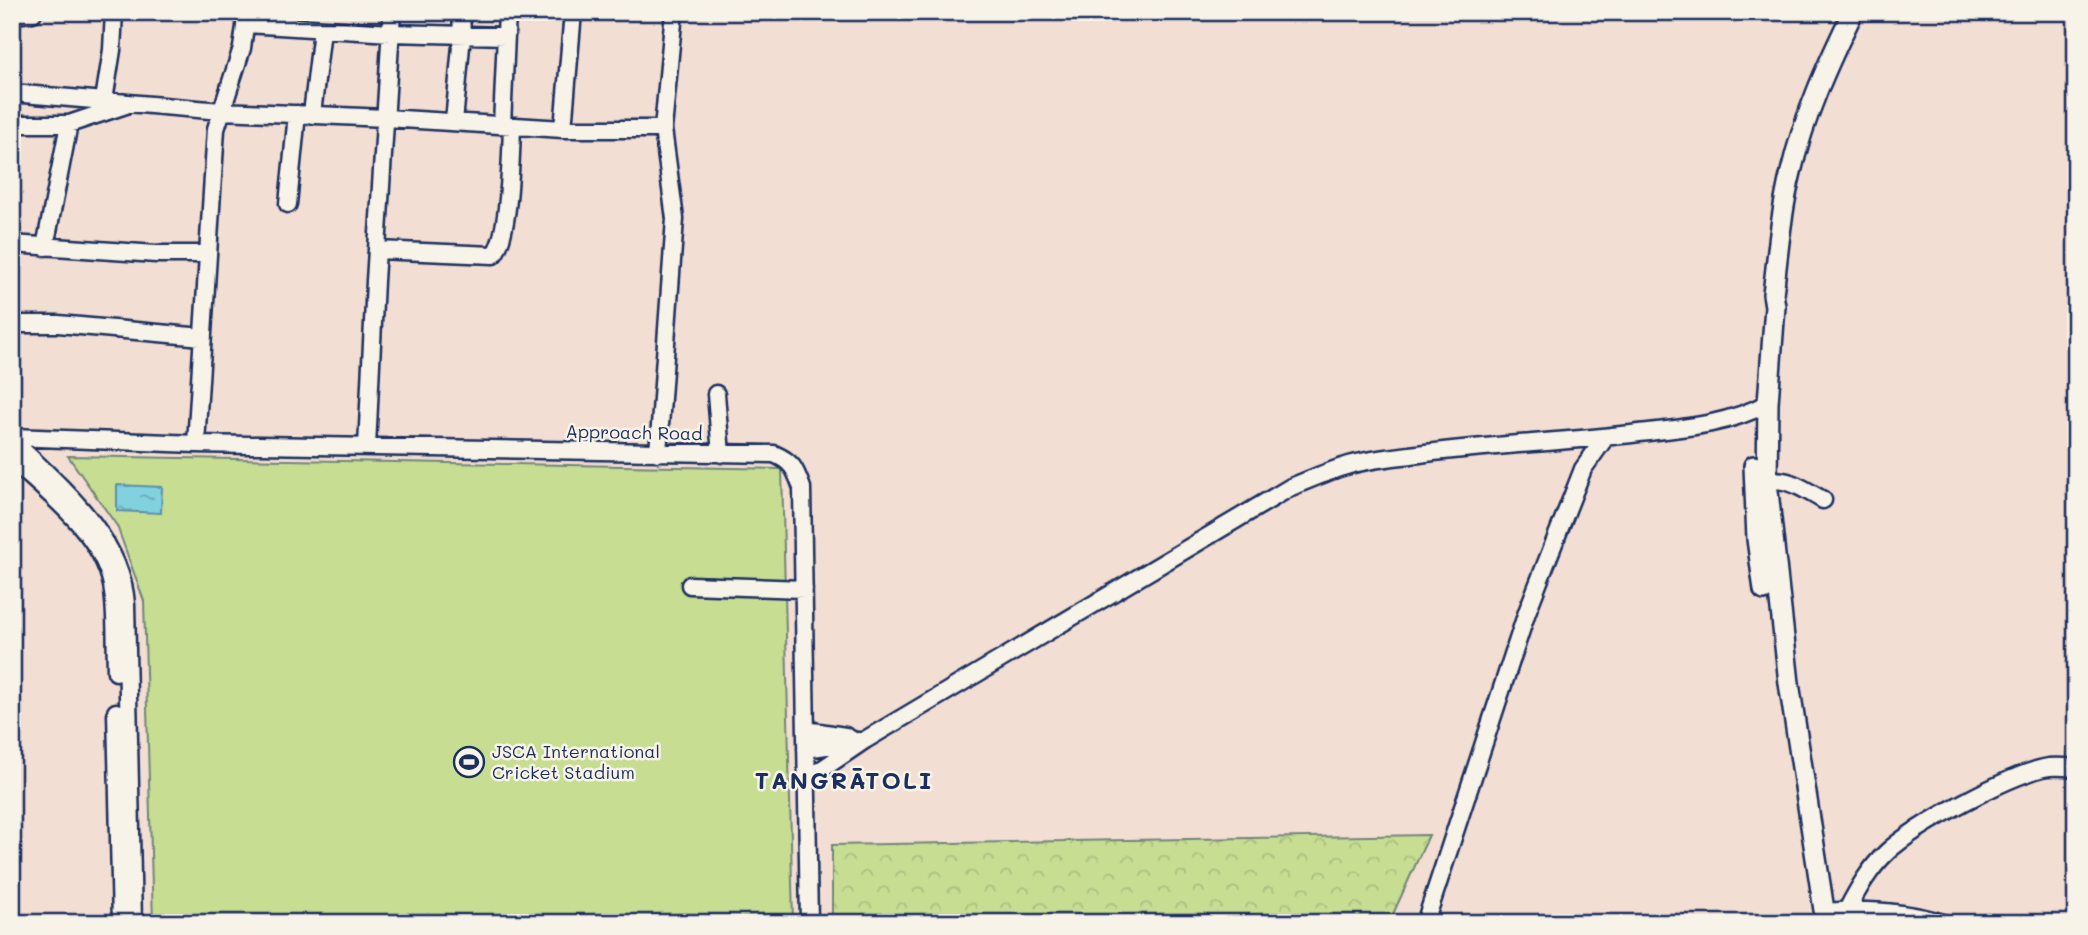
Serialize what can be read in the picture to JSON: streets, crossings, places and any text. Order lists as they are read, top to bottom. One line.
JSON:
{"streets":{"street":["Approach Road"]},"districts":["TANGRĀTOLI"],"places":{"sports":["JSCA International Cricket Stadium"]}}
